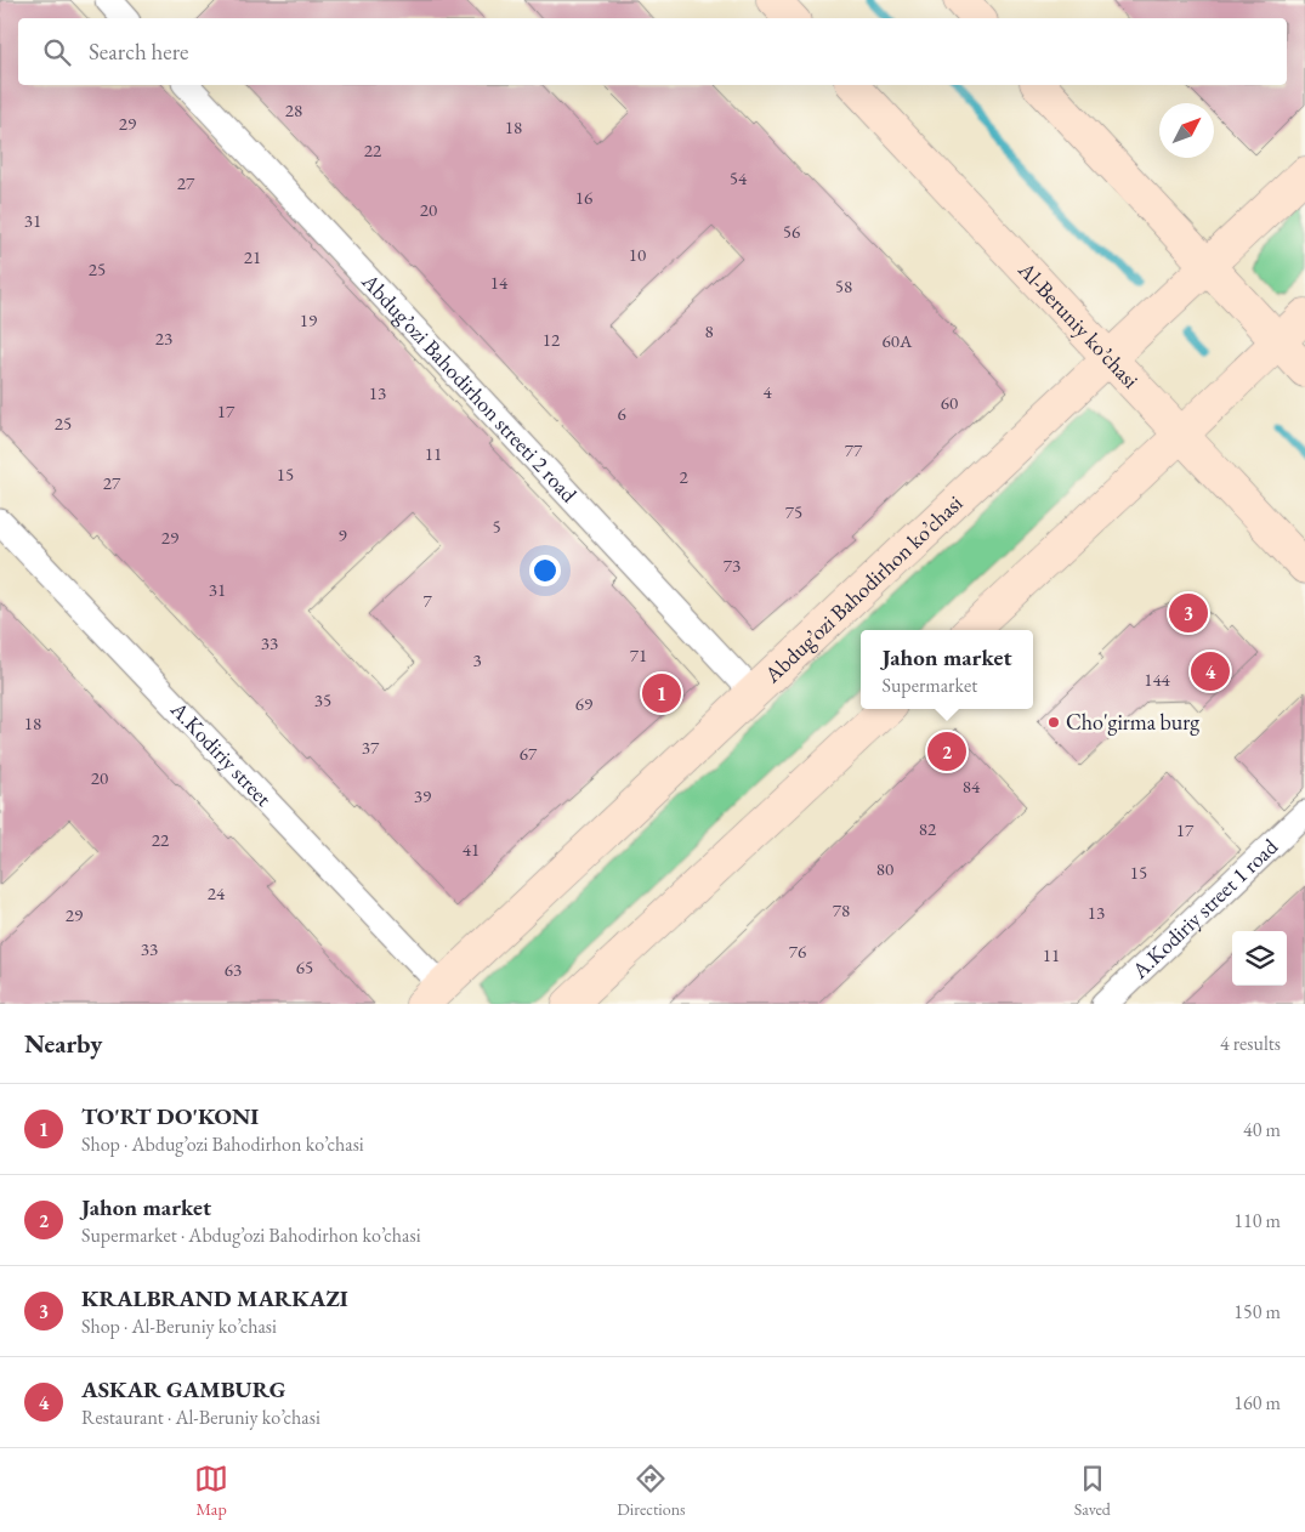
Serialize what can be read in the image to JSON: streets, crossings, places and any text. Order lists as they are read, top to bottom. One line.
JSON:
{"streets":{"main road":["Al-Beruniy ko’chasi","Abdug’ozi Bahodirhon ko’chasi"],"street":["Abdug’ozi Bahodirhon streeti 2 road","A.Kodiriy street","A.Kodiriy street 1 road"]},"crossings":[["Al-Beruniy ko’chasi","Abdug’ozi Bahodirhon ko’chasi"],["Abdug’ozi Bahodirhon streeti 2 road","Abdug’ozi Bahodirhon ko’chasi"],["Abdug’ozi Bahodirhon ko’chasi","A.Kodiriy street"]],"places":["Cho'girma burg"],"house_numbers":["28","29","18","22","54","27","16","20","31","56","10","21","25","14","58","19","8","23","12","60A","4","13","60","17","6","25","77","11","15","2","27","75","5","9","29","73","31","7","33","71","3","144","35","69","18","37","67","20","84","39","82","17","22","41","80","15","24","78","13","29","33","76","11","65","63"],"north":"top right","page":{"search":"Search here","pins":["3","4","1","2"],"popup":["Jahon market","Supermarket"],"heading":["Nearby","4 results"],"list":[{"mark":"1","name":"TO'RT DO'KONI","note":"Shop · Abdug’ozi Bahodirhon ko’chasi","value":"40 m"},{"mark":"2","name":"Jahon market","note":"Supermarket · Abdug’ozi Bahodirhon ko’chasi","value":"110 m"},{"mark":"3","name":"KRALBRAND MARKAZI","note":"Shop · Al-Beruniy ko’chasi","value":"150 m"},{"mark":"4","name":"ASKAR GAMBURG","note":"Restaurant · Al-Beruniy ko’chasi","value":"160 m"}],"nav":["Map","Directions","Saved"]}}
